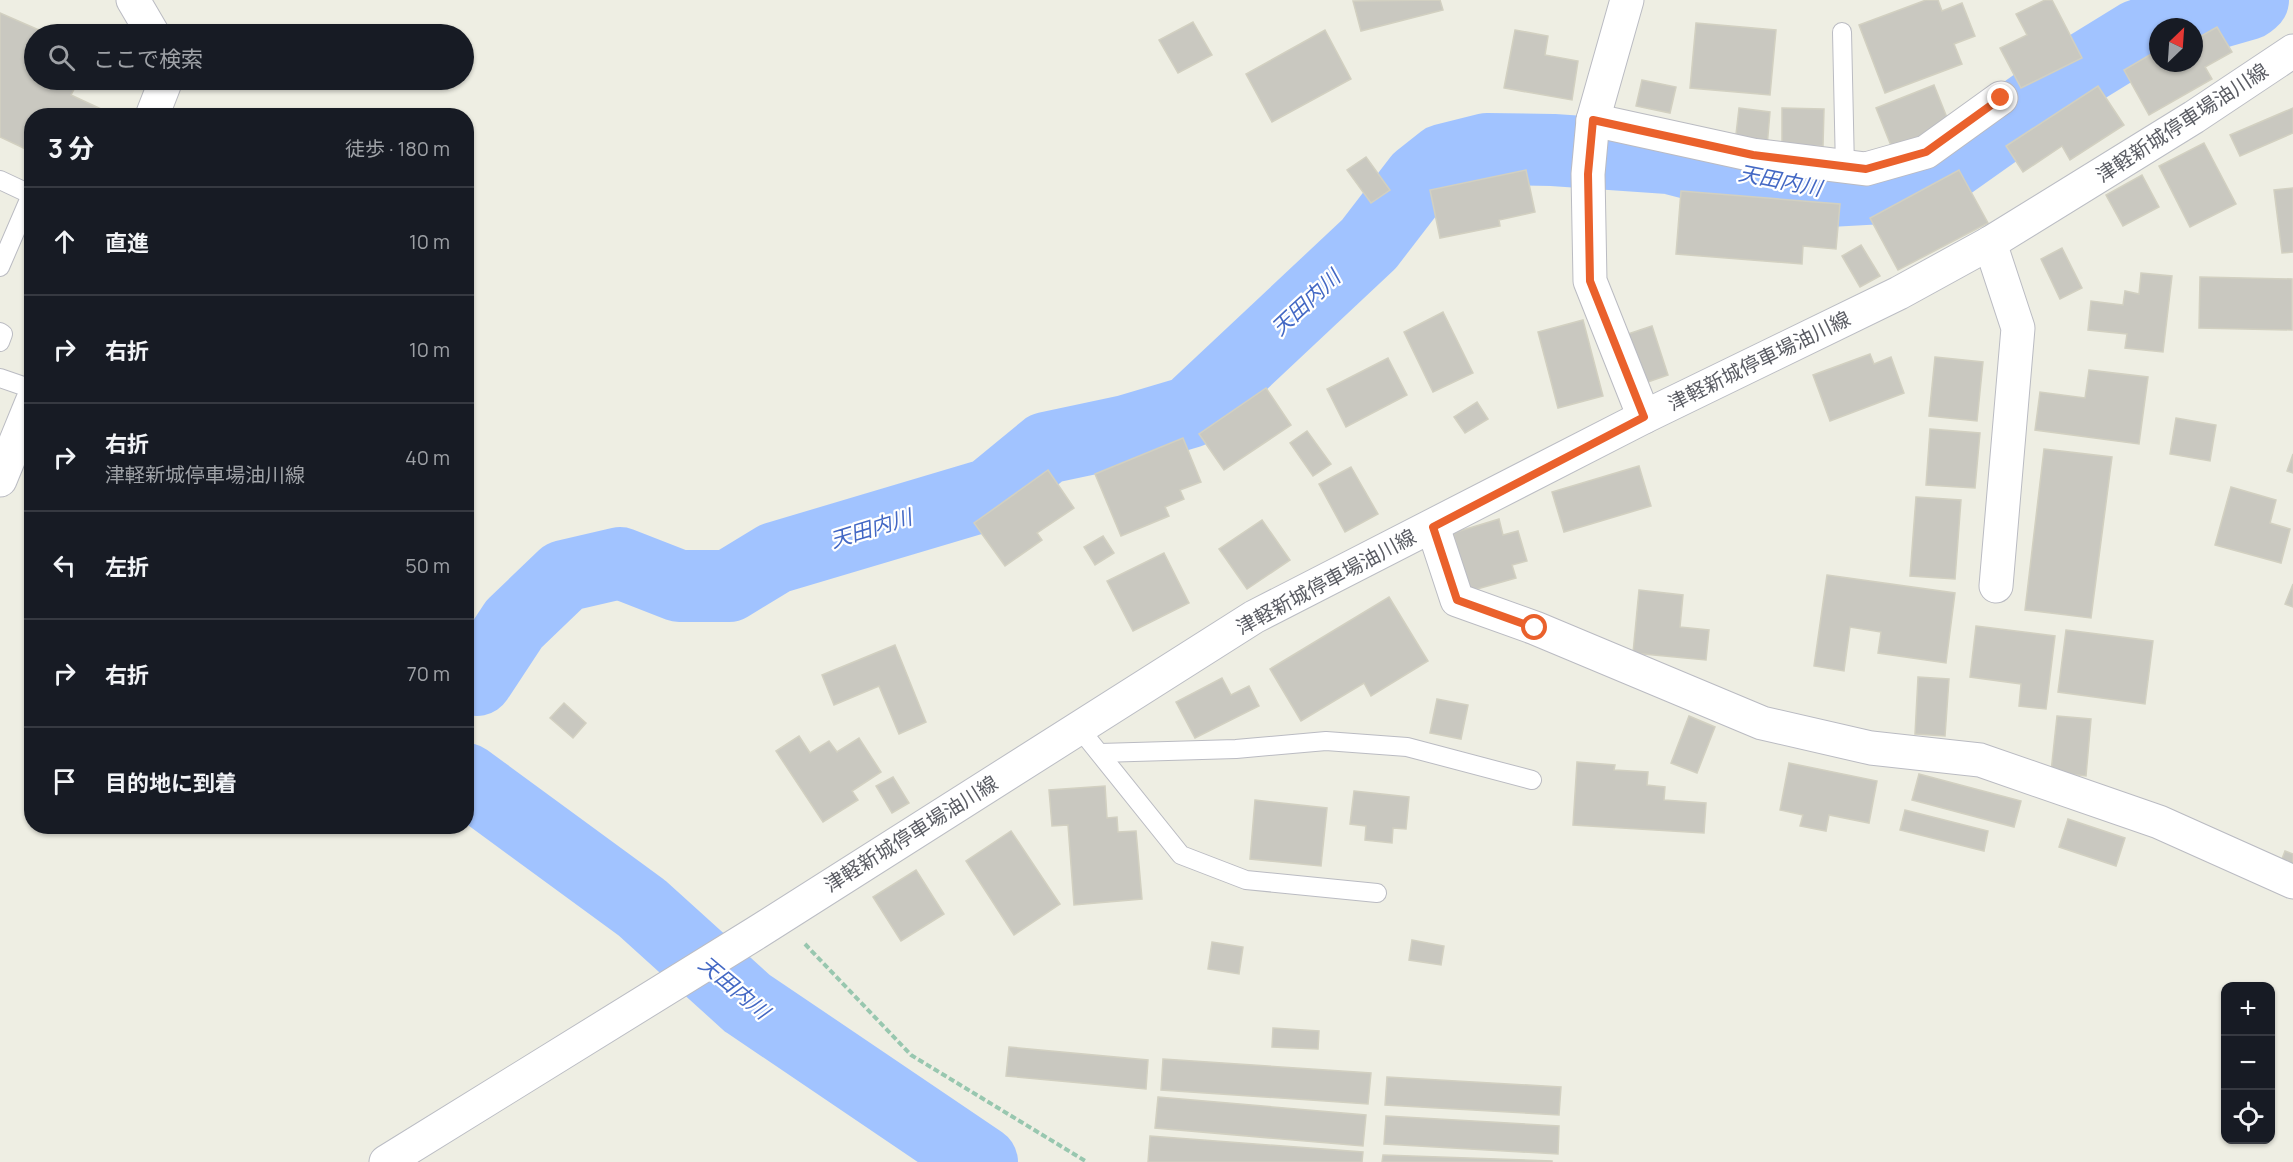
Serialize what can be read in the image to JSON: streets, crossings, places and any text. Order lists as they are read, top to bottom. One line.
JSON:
{"streets":{"street":["津軽新城停車場油川線"]},"water":["天田内川"],"north":"top right","page":{"search":"ここで検索","heading":["3 分","徒歩 · 180 m"],"list":[["直進","10 m"],["右折","10 m"],["右折","津軽新城停車場油川線","40 m"],["左折","50 m"],["右折","70 m"],"目的地に到着"],"map_buttons":["+","−"]}}
